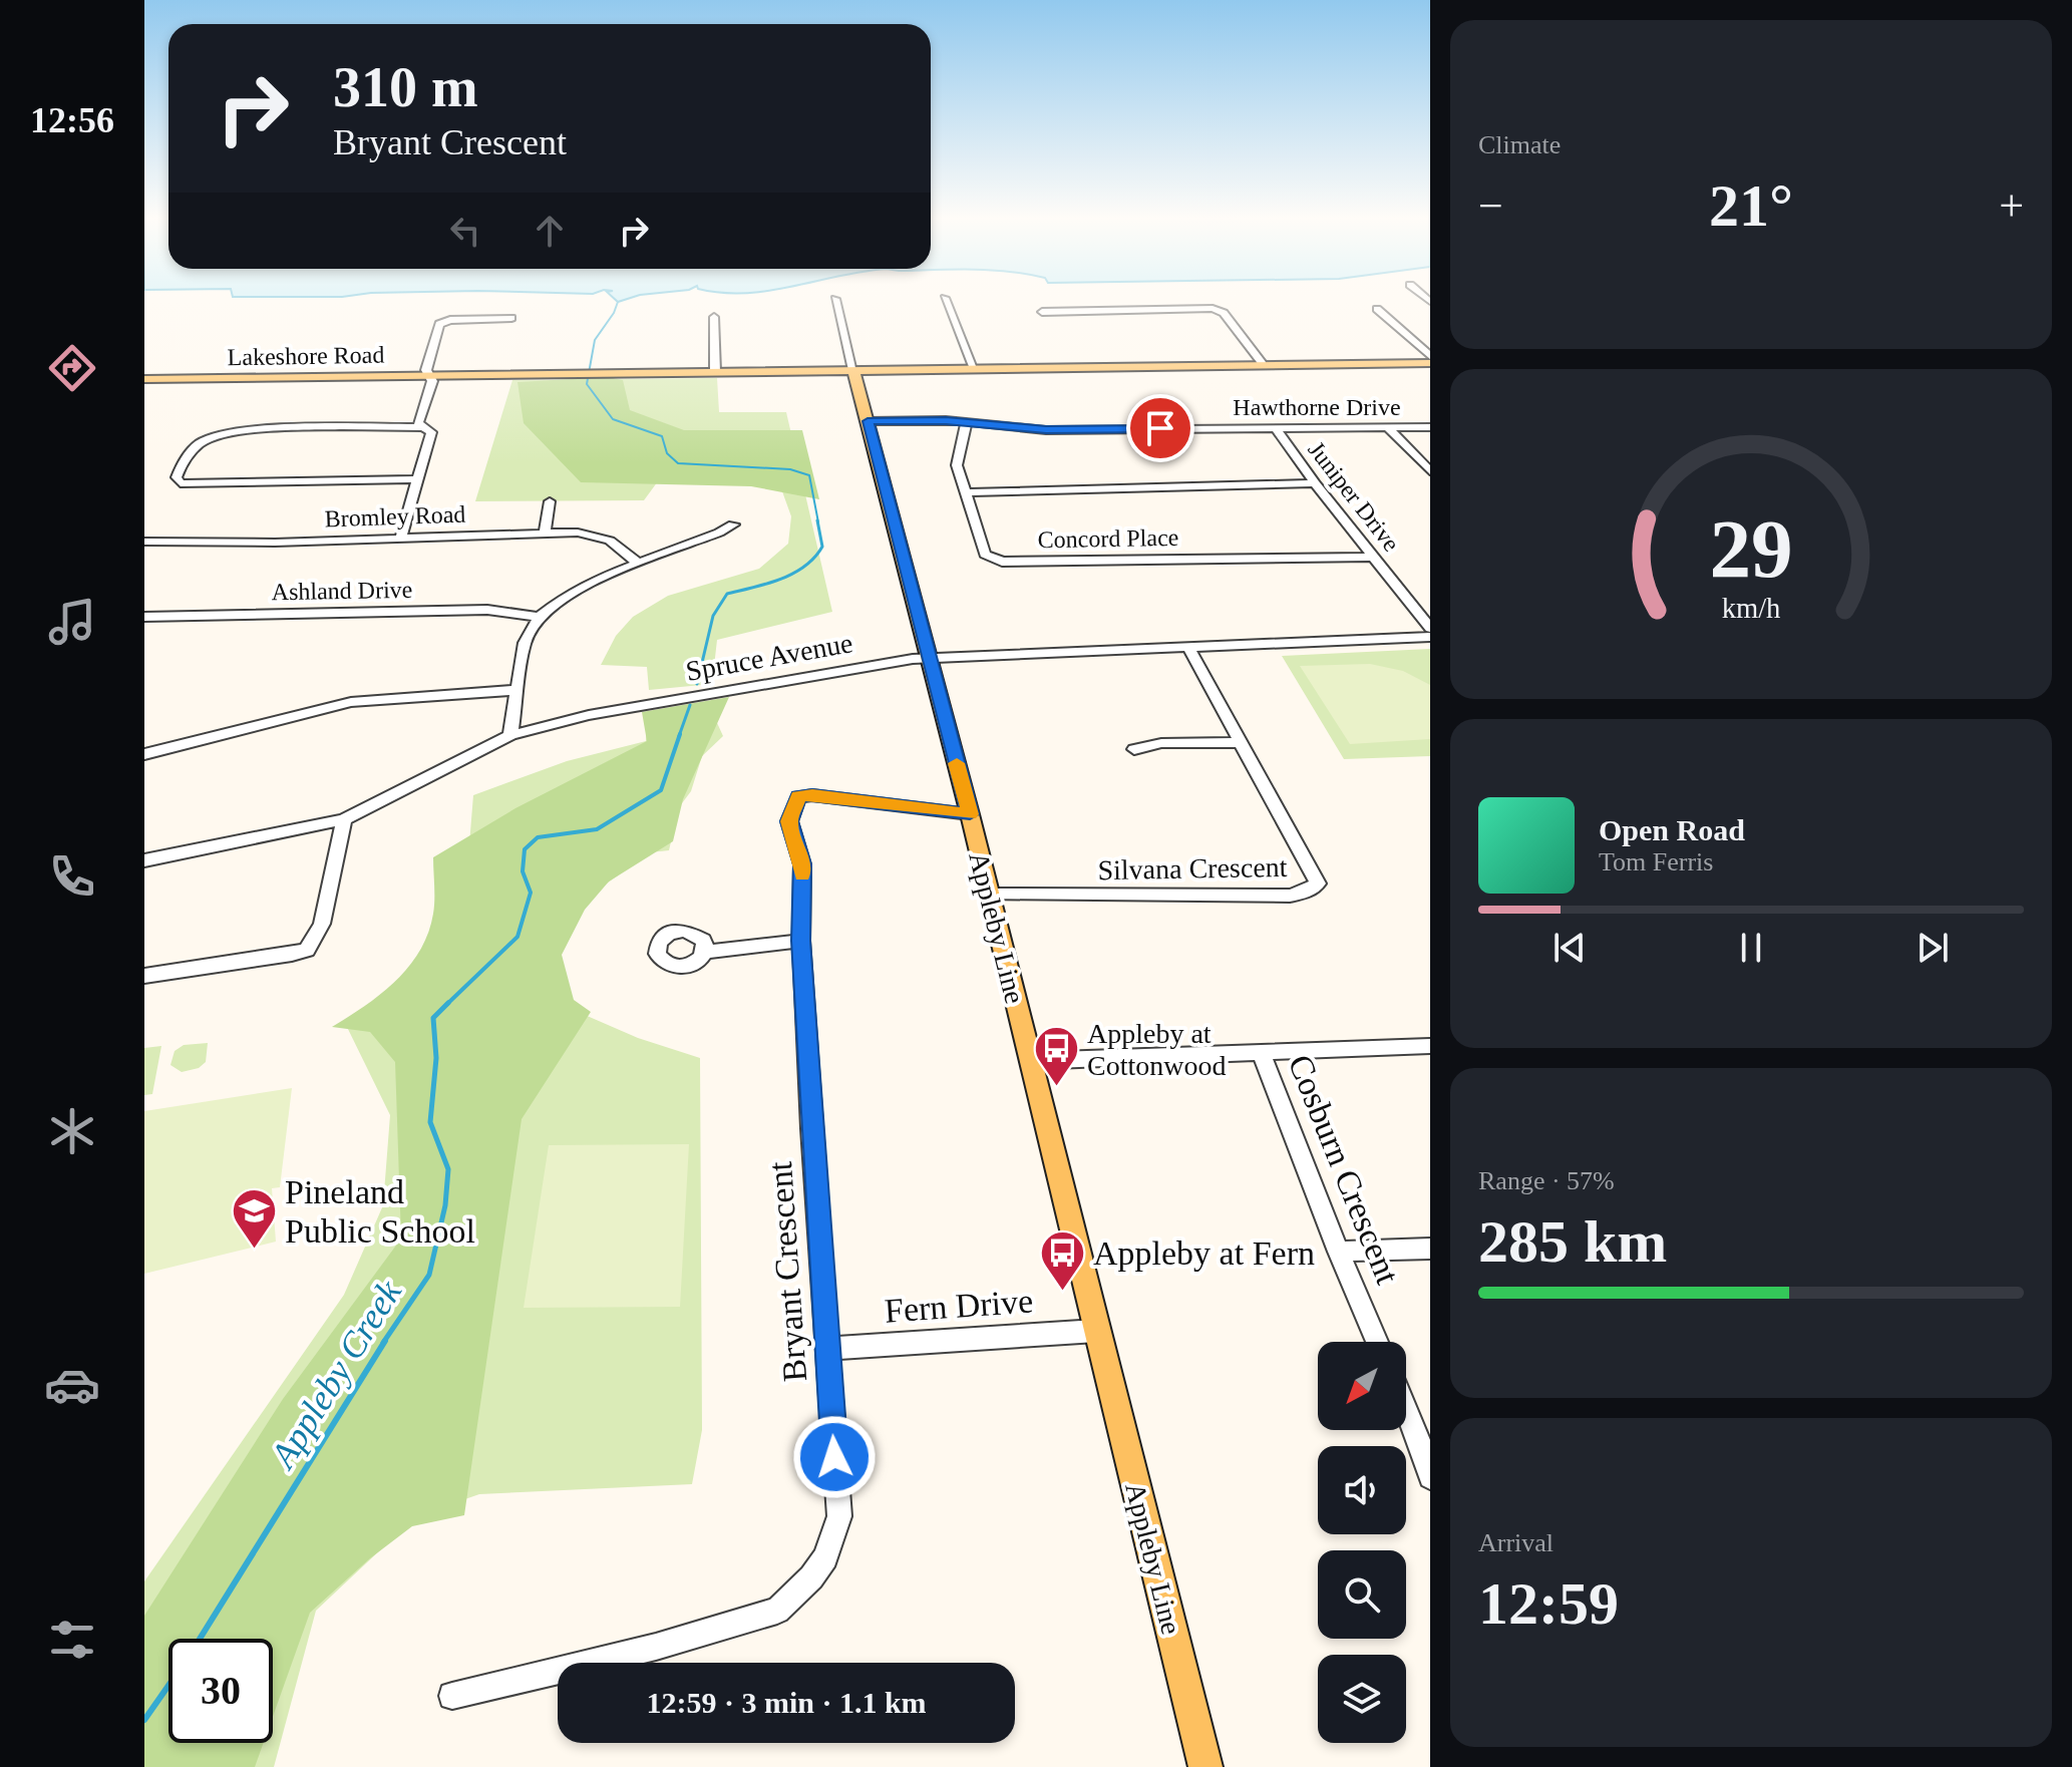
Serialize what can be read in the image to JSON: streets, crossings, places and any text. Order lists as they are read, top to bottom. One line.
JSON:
{"streets":{"main road":["Lakeshore Road","Appleby Line"],"street":["Hawthorne Drive","Juniper Drive","Bromley Road","Concord Place","Ashland Drive","Spruce Avenue","Silvana Crescent","Cosburn Crescent","Bryant Crescent","Fern Drive"]},"crossings":[["Lakeshore Road","Appleby Line"],["Hawthorne Drive","Juniper Drive"],["Hawthorne Drive","Concord Place"],["Hawthorne Drive","Appleby Line"],["Juniper Drive","Concord Place"],["Spruce Avenue","Silvana Crescent"],["Spruce Avenue","Appleby Line"],["Silvana Crescent","Appleby Line"],["Appleby Line","Bryant Crescent"],["Appleby Line","Fern Drive"],["Bryant Crescent","Fern Drive"]],"water":["Appleby Creek"],"places":{"bus stop":["Appleby at Cottonwood","Appleby at Fern"],"school or university":["Pineland Public School"]},"north":"bottom left","page":{"tabs":"12:56","tile":["Climate",["Range · 57%","285 km"],["Arrival","12:59"]],"turn":["310 m","Bryant Crescent"],"heat":["−","21°","+"],"song":["Open Road","Tom Ferris"],"limit":"30","trip":"12:59 · 3 min · 1.1 km","gauge":["29","km/h"]}}
